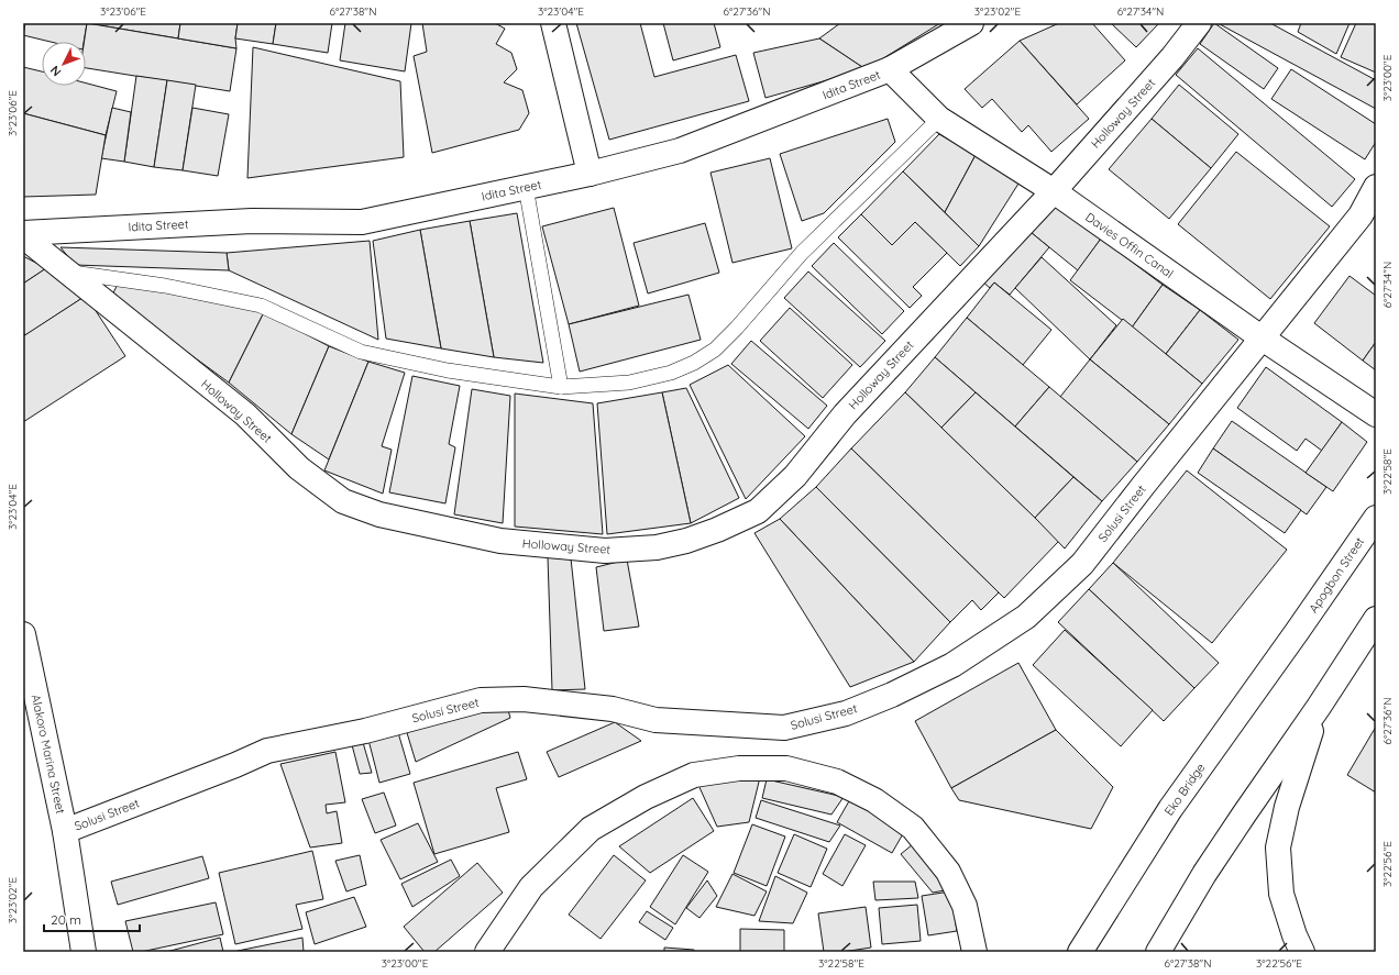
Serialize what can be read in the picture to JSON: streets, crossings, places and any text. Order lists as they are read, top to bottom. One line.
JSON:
{"streets":{"main road":["Idita Street","Holloway Street","Davies Offin Canal","Solusi Street","Apogbon Street","Alakoro Marina Street","Eko Bridge"]},"crossings":[["Idita Street","Davies Offin Canal"],["Holloway Street","Davies Offin Canal"],["Davies Offin Canal","Solusi Street"],["Solusi Street","Alakoro Marina Street"],["Apogbon Street","Eko Bridge"]],"scale_bar":"20 m","north":"bottom left","coordinates":["3°23'06\"E","6°27'38\"N","3°23'04\"E","6°27'36\"N","3°23'02\"E","6°27'34\"N","3°23'00\"E","3°22'58\"E","3°22'56\"E"]}
